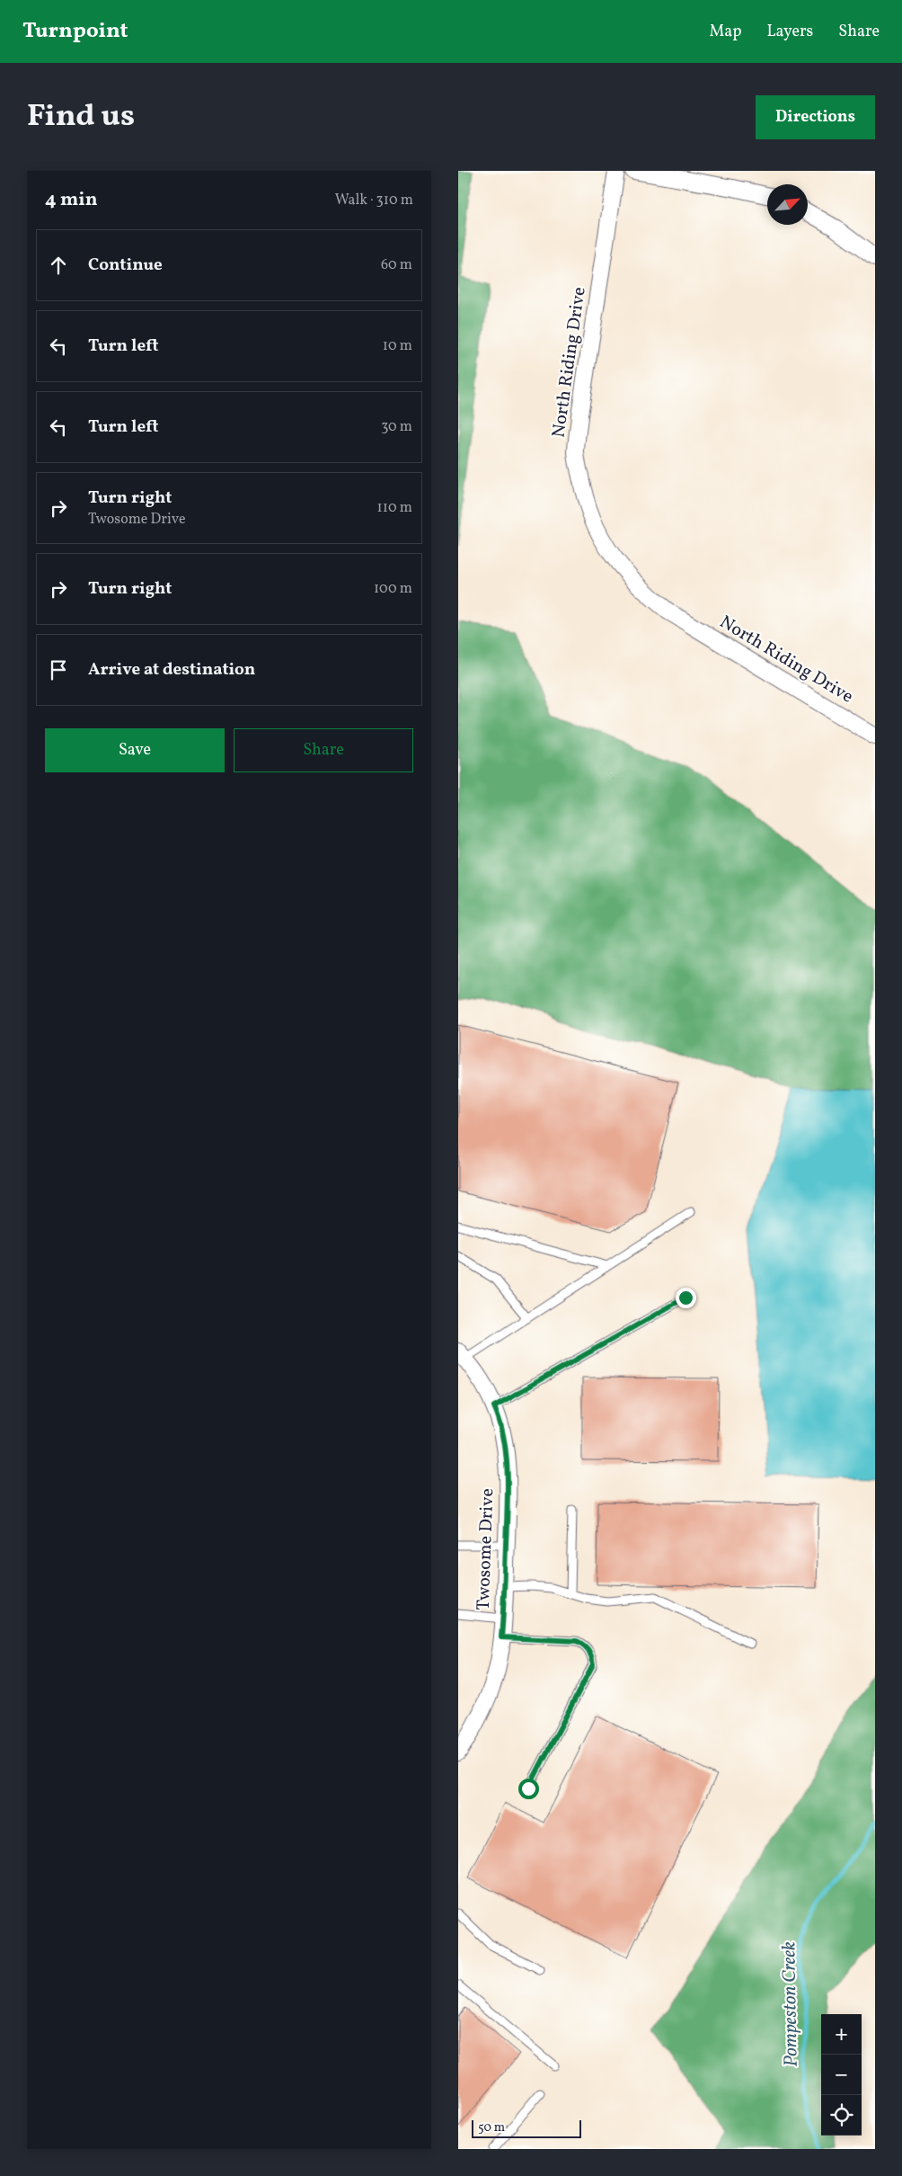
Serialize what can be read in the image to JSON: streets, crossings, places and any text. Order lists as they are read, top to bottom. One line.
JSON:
{"streets":{"street":["North Riding Drive","Twosome Drive"]},"water":["Pompeston Creek"],"scale_bar":"50 m","north":"top right","page":{"header":"Turnpoint","nav":["Map","Layers","Share"],"title":"Find us","buttons":["Directions",["Save","Share"]],"heading":["4 min","Walk · 310 m"],"list":[["Continue","60 m"],["Turn left","10 m"],["Turn left","30 m"],["Turn right","Twosome Drive","110 m"],["Turn right","100 m"],"Arrive at destination"],"map_buttons":["+","−"],"scale":"50 m"}}
